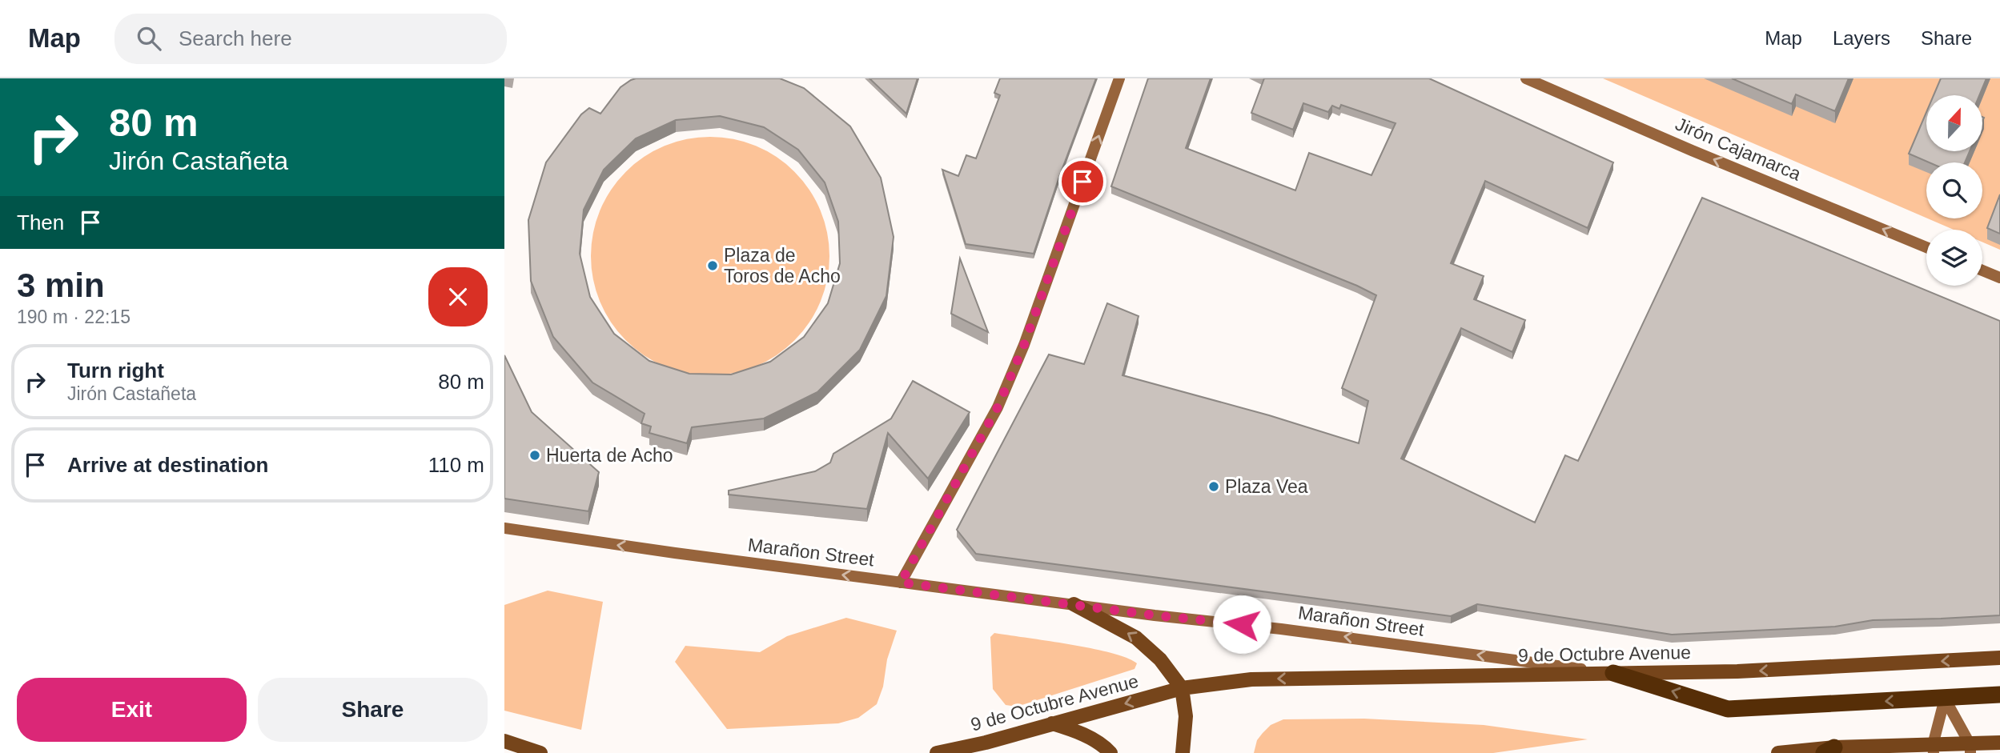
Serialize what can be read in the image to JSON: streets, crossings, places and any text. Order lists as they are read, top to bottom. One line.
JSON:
{"streets":{"main road":["9 de Octubre Avenue"],"street":["Jirón Cajamarca","Marañon Street"]},"crossings":[["Marañon Street","9 de Octubre Avenue"]],"one_way":["Jirón Cajamarca","Marañon Street","9 de Octubre Avenue"],"places":["Plaza de Toros de Acho","Huerta de Acho","Plaza Vea"],"north":"top","page":{"header":"Map","search":"Search here","nav":["Map","Layers","Share"],"turn":["80 m","Jirón Castañeta"],"then":"Then","heading":["3 min","190 m · 22:15"],"list":[{"name":"Turn right","note":"Jirón Castañeta","value":"80 m"},{"name":"Arrive at destination","value":"110 m"}],"buttons":["Exit","Share"]}}
